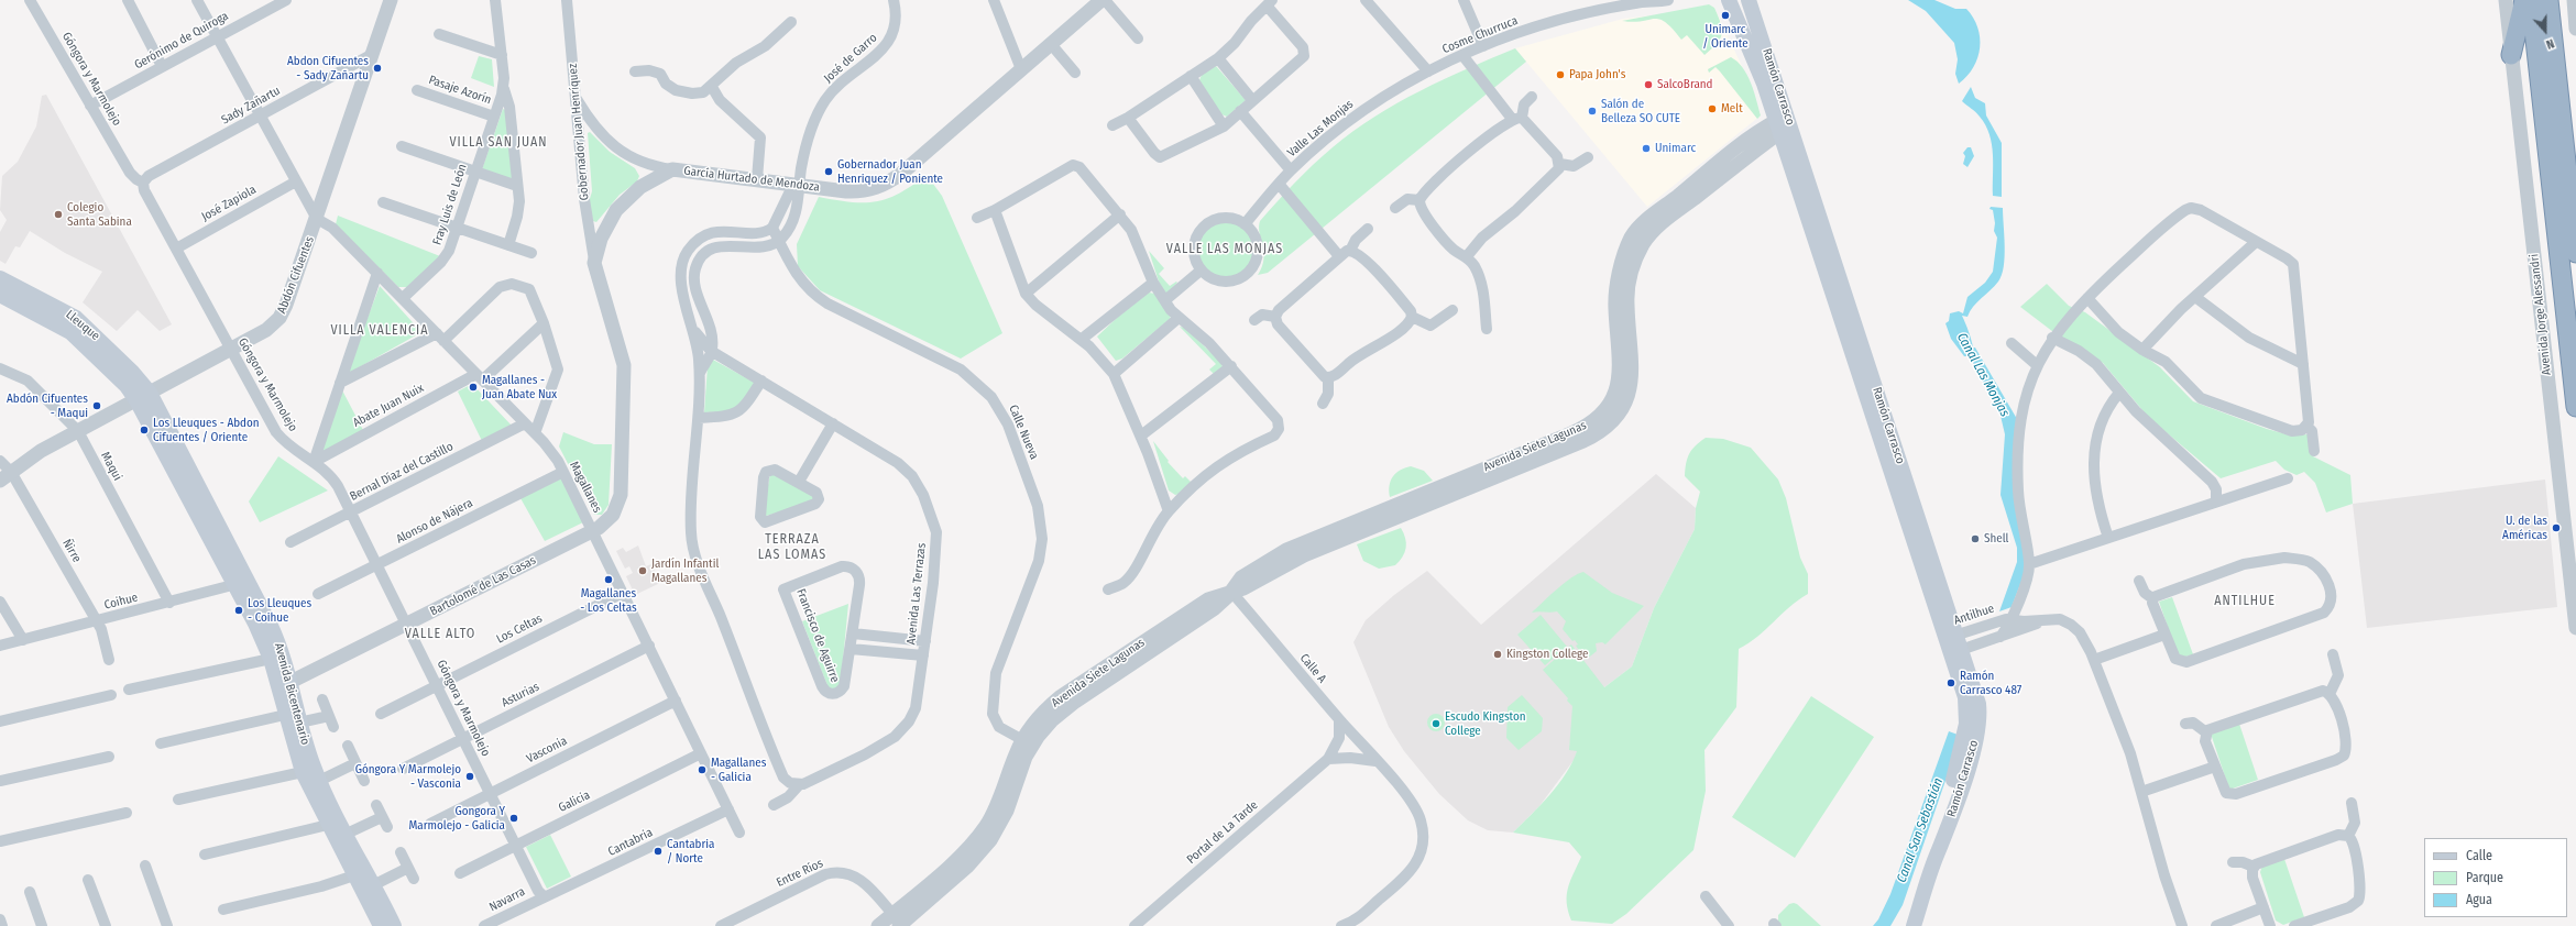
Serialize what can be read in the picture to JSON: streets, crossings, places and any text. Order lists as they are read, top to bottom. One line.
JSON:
{"streets":{"highway":["Avenida Jorge Alessandri"],"main road":["Ramón Carrasco","Lleuque","Avenida Bicentenario"],"street":["Cosme Churruca","Gerónimo de Quiroga","José de Garro","Góngora y Marmolejo","Pasaje Azorín","Sady Zañartu","Valle Las Monjas","Gobernador Juan Henríquez","García Hurtado de Mendoza","José Zapiola","Fray Luis de León","Abdón Cifuentes","Abate Juan Nuix","Calle Nueva","Avenida Siete Lagunas","Maqui","Bernal Díaz del Castillo","Magallanes","Alonso de Nájera","Ñirre","Bartolomé de Las Casas","Avenida Las Terrazas","Coihue","Antilhue","Los Celtas","Francisco de Aguirre","Calle A","Asturias","Vasconia","Galicia","Portal de La Tarde","Cantabria","Entre Ríos","Navarra"]},"crossings":[["Cosme Churruca","Valle Las Monjas"],["Gerónimo de Quiroga","Góngora y Marmolejo"],["José de Garro","García Hurtado de Mendoza"],["Góngora y Marmolejo","Sady Zañartu"],["Góngora y Marmolejo","José Zapiola"],["Góngora y Marmolejo","Abdón Cifuentes"],["Góngora y Marmolejo","Abate Juan Nuix"],["Góngora y Marmolejo","Bernal Díaz del Castillo"],["Góngora y Marmolejo","Alonso de Nájera"],["Góngora y Marmolejo","Bartolomé de Las Casas"],["Góngora y Marmolejo","Los Celtas"],["Góngora y Marmolejo","Asturias"],["Góngora y Marmolejo","Vasconia"],["Góngora y Marmolejo","Galicia"],["Góngora y Marmolejo","Cantabria"],["Góngora y Marmolejo","Navarra"],["Ramón Carrasco","Avenida Siete Lagunas"],["Ramón Carrasco","Antilhue"],["Pasaje Azorín","Fray Luis de León"],["Sady Zañartu","Abdón Cifuentes"],["Gobernador Juan Henríquez","García Hurtado de Mendoza"],["Gobernador Juan Henríquez","Magallanes"],["Gobernador Juan Henríquez","Bartolomé de Las Casas"],["Fray Luis de León","Magallanes"],["Abdón Cifuentes","Lleuque"],["Abdón Cifuentes","Maqui"],["Abdón Cifuentes","Magallanes"],["Abdón Cifuentes","Ñirre"],["Abdón Cifuentes","Avenida Bicentenario"],["Lleuque","Avenida Bicentenario"],["Abate Juan Nuix","Magallanes"],["Calle Nueva","Avenida Siete Lagunas"],["Calle Nueva","Avenida Las Terrazas"],["Avenida Siete Lagunas","Calle A"],["Avenida Siete Lagunas","Entre Ríos"],["Maqui","Coihue"],["Bernal Díaz del Castillo","Magallanes"],["Magallanes","Alonso de Nájera"],["Magallanes","Bartolomé de Las Casas"],["Magallanes","Los Celtas"],["Magallanes","Asturias"],["Magallanes","Vasconia"],["Magallanes","Galicia"],["Magallanes","Cantabria"],["Ñirre","Coihue"],["Bartolomé de Las Casas","Avenida Bicentenario"],["Coihue","Avenida Bicentenario"],["Calle A","Portal de La Tarde"],["Cantabria","Navarra"]],"districts":["VILLA SAN JUAN","VALLE LAS MONJAS","VILLA VALENCIA","TERRAZA LAS LOMAS","ANTILHUE","VALLE ALTO"],"water":["Canal Las Monjas","Canal San Sebastián"],"places":["Unimarc / Oriente","Abdon Cifuentes - Sady Zañartu","Papa John's","SalcoBrand","Melt","Salón de Belleza SO CUTE","Unimarc","Gobernador Juan Henriquez / Poniente","Colegio Santa Sabina","Magallanes - Juan Abate Nux","Abdón Cifuentes - Maqui","Los Lleuques - Abdon Cifuentes / Oriente","U. de las Américas","Shell","Jardín Infantil Magallanes","Magallanes - Los Celtas","Los Lleuques - Coihue","Kingston College","Ramón Carrasco 487","Escudo Kingston College","Magallanes - Galicia","Góngora Y Marmolejo - Vasconia","Gongora Y Marmolejo - Galicia","Cantabria / Norte"],"legend":["Calle","Parque","Agua"],"north":"bottom"}
